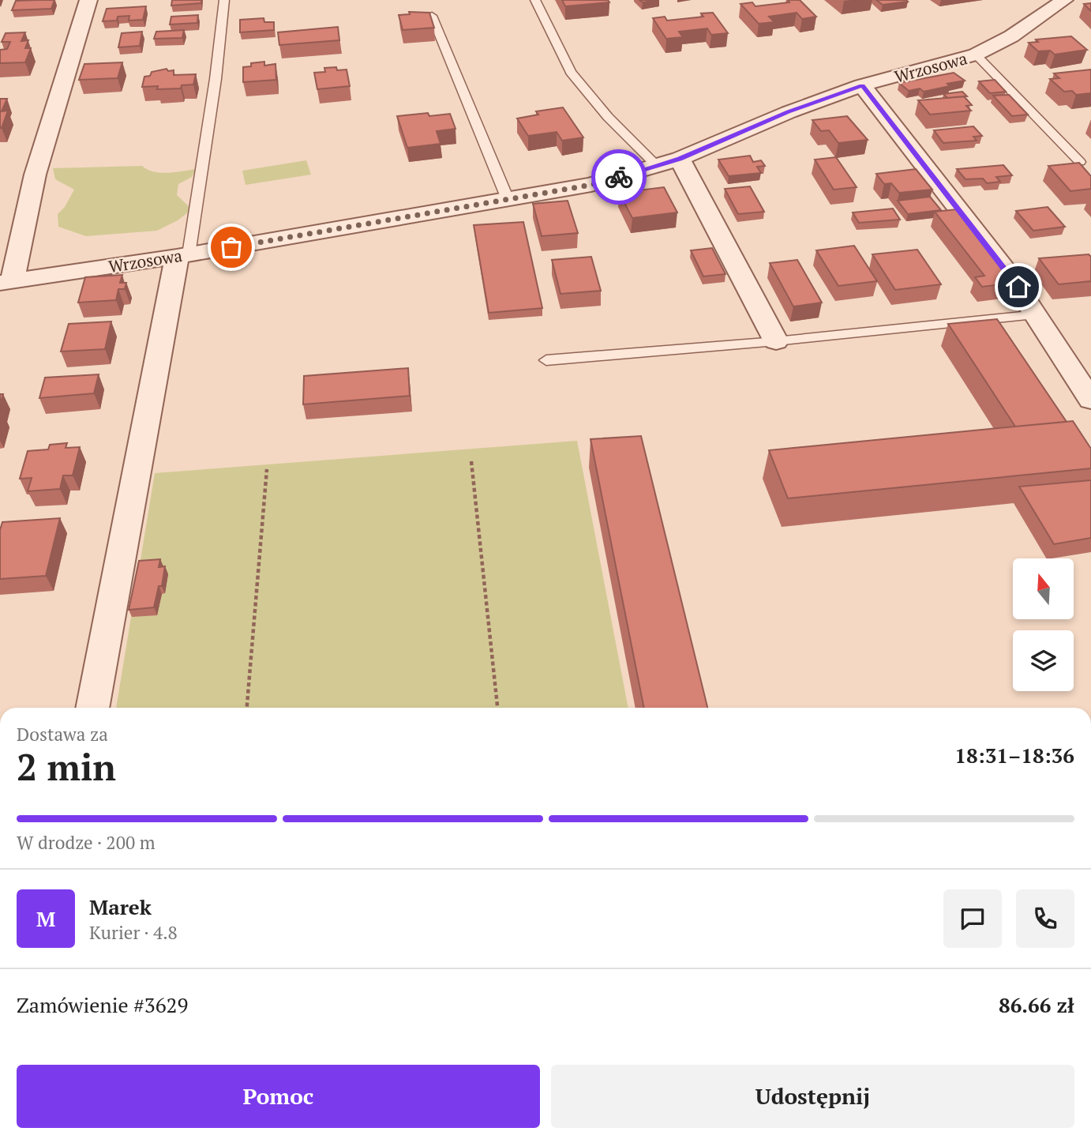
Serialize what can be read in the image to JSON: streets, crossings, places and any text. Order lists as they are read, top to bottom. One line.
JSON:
{"streets":{"street":["Wrzosowa"]},"north":"top","page":{"heading":["2 min","Dostawa za","18:31–18:36"],"panel":["Marek","Kurier · 4.8","Zamówienie #3629","86.66 zł"],"bar":"W drodze · 200 m","round":"M","buttons":["Pomoc","Udostępnij"]}}
